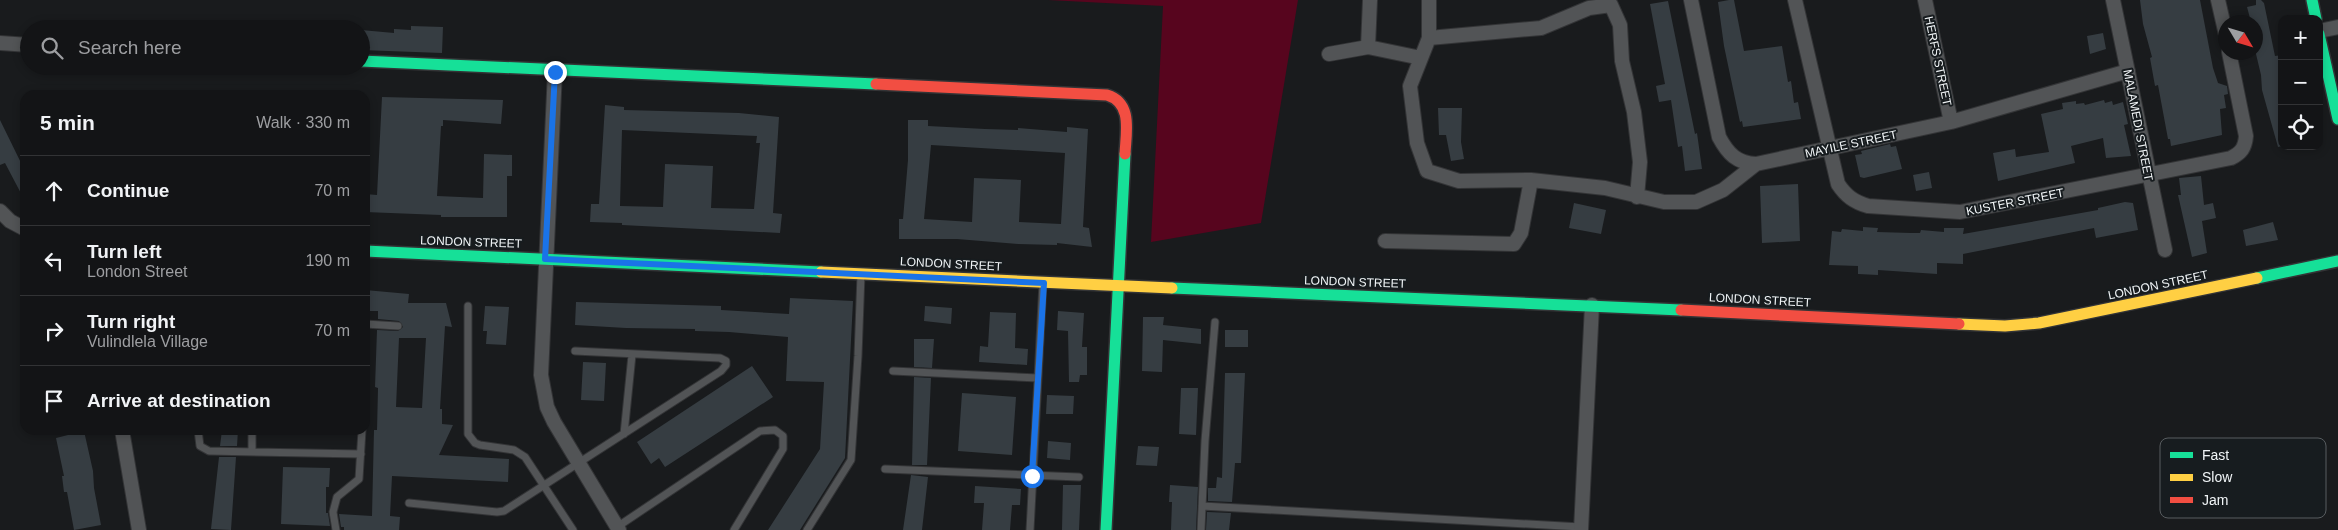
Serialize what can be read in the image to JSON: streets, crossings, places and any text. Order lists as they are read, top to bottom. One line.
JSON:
{"streets":{"street":["HERFS STREET","MALAMEDI STREET","MAYILE STREET","KUSTER STREET","LONDON STREET"]},"crossings":[["HERFS STREET","MAYILE STREET"],["MALAMEDI STREET","MAYILE STREET"],["MALAMEDI STREET","KUSTER STREET"],["MAYILE STREET","KUSTER STREET"]],"legend":["Fast","Slow","Jam"],"north":"bottom right","page":{"map_buttons":["+","−"],"search":"Search here","heading":["5 min","Walk · 330 m"],"list":[["Continue","70 m"],["Turn left","London Street","190 m"],["Turn right","Vulindlela Village","70 m"],"Arrive at destination"]}}
